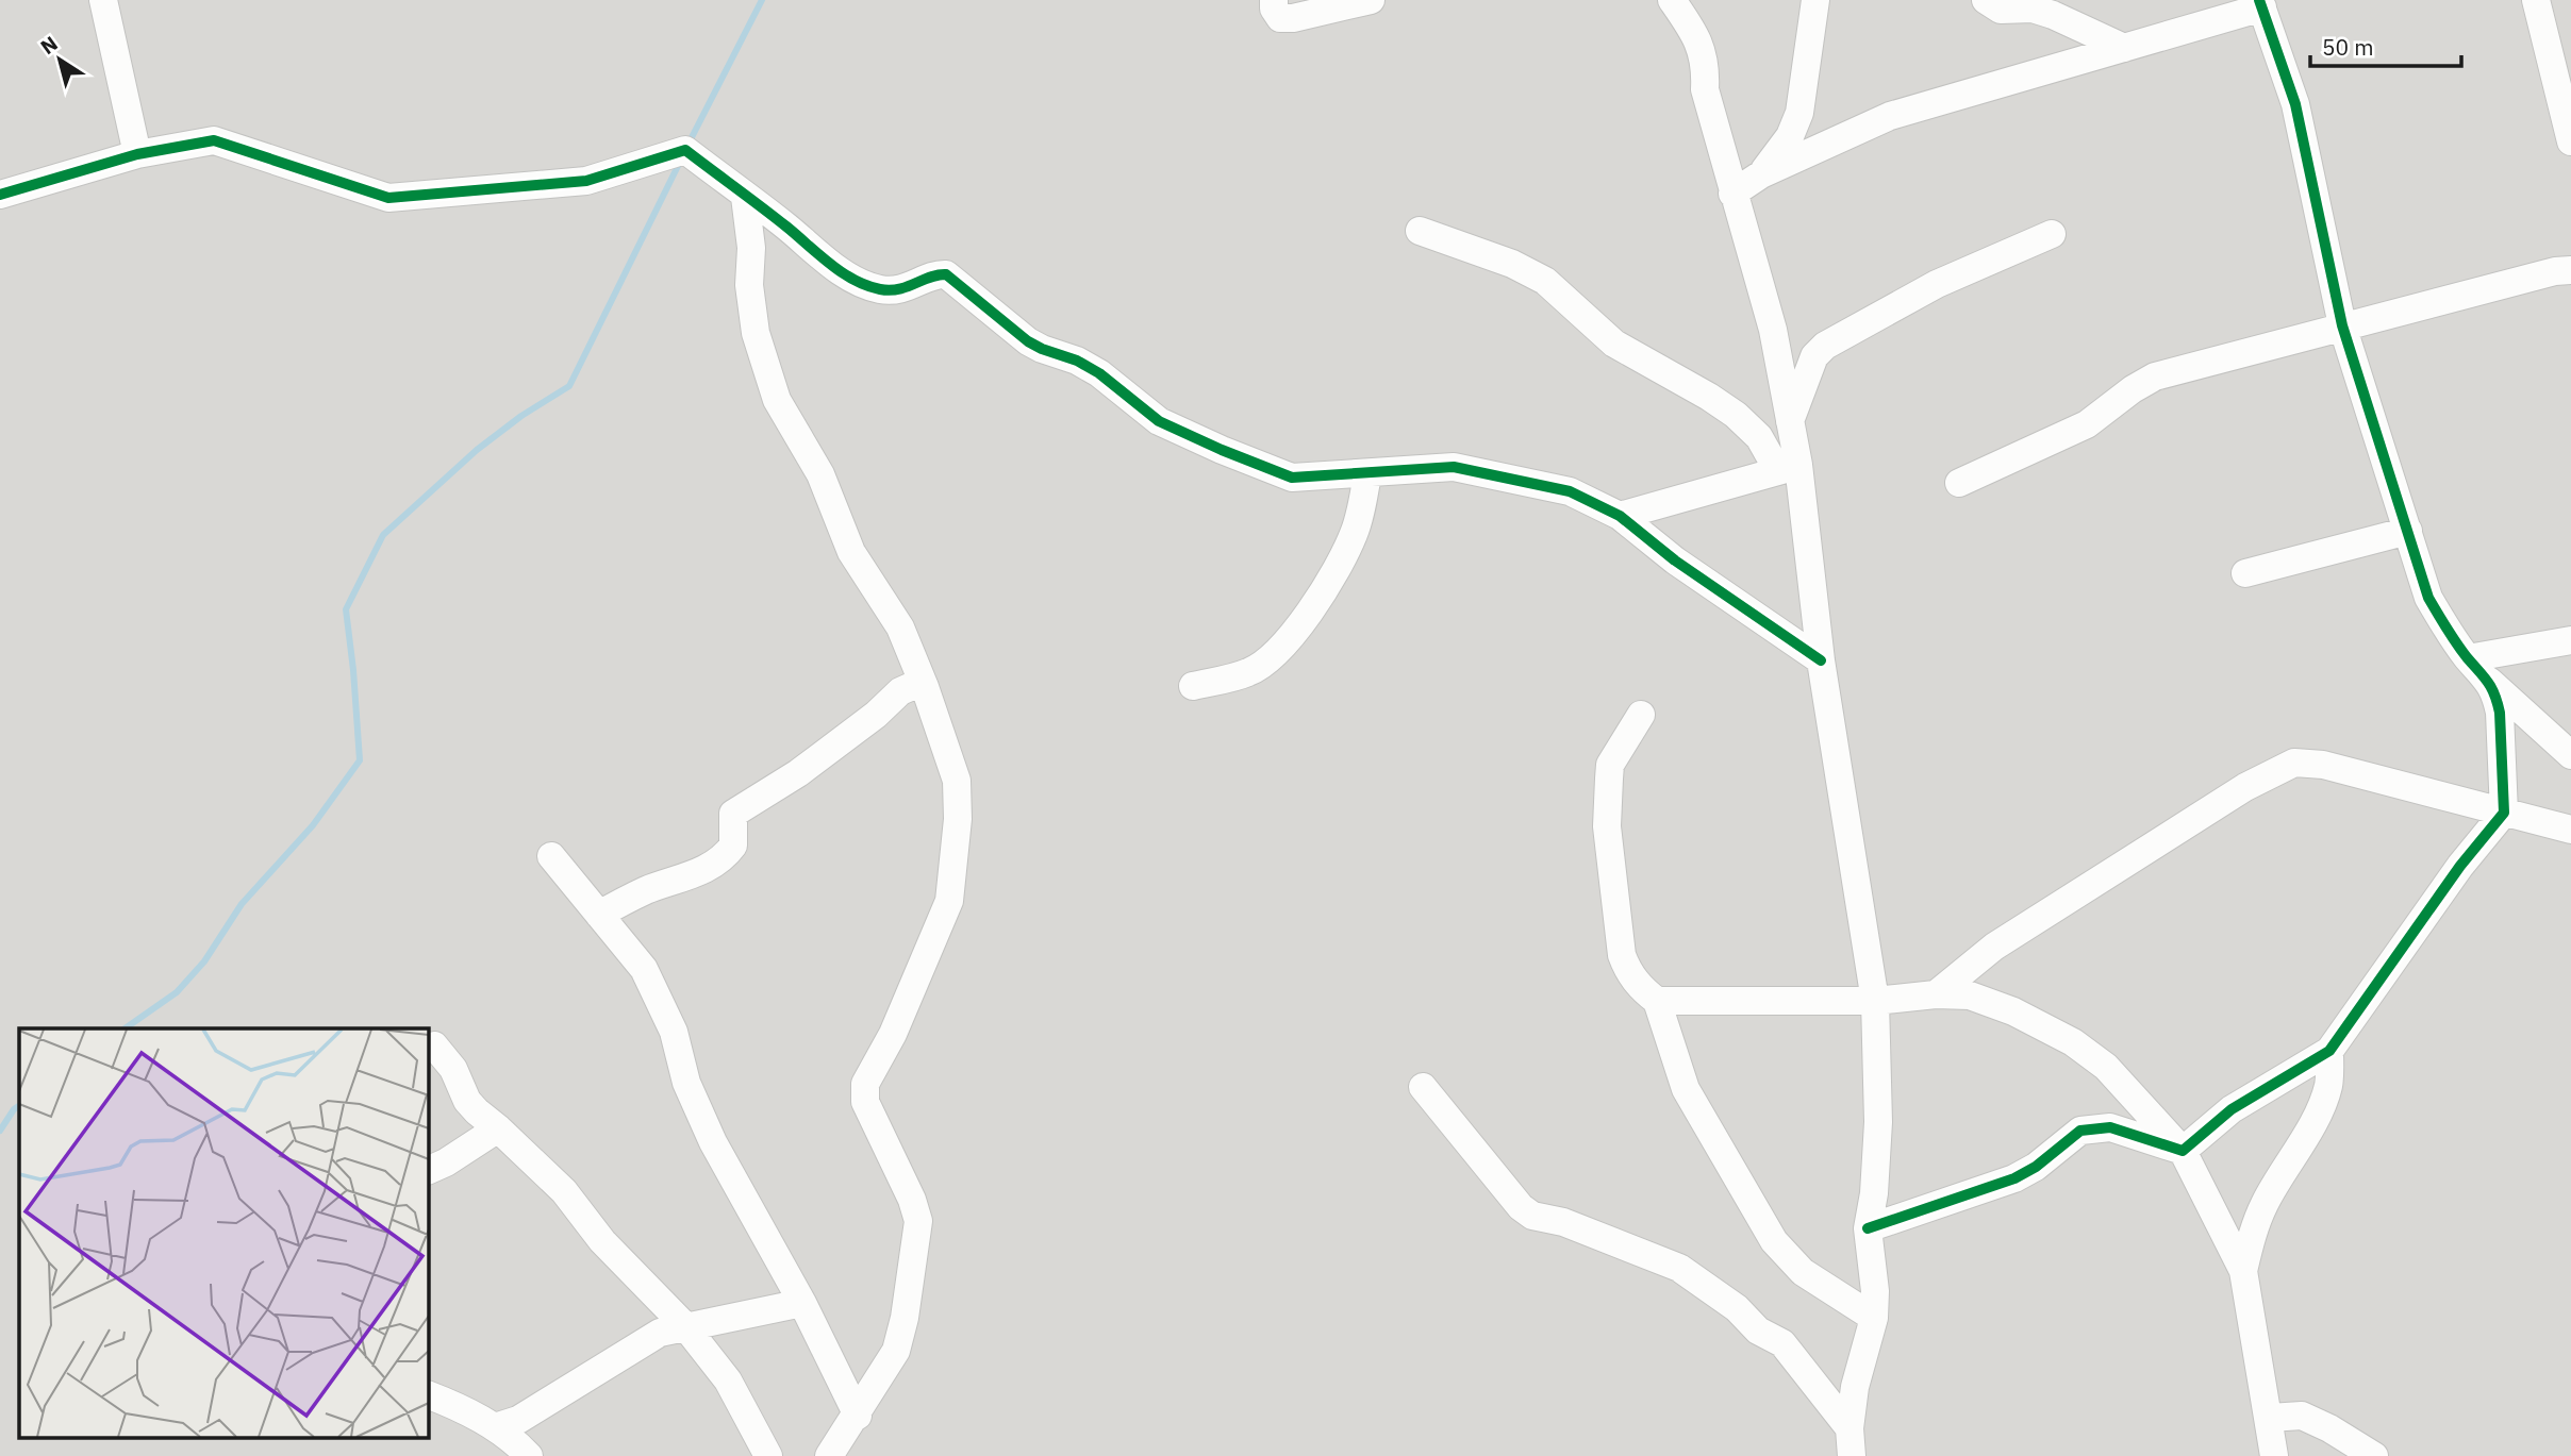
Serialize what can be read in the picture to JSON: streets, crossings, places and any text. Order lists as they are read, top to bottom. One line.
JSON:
{"scale_bar":"50 m","north":"top left"}
